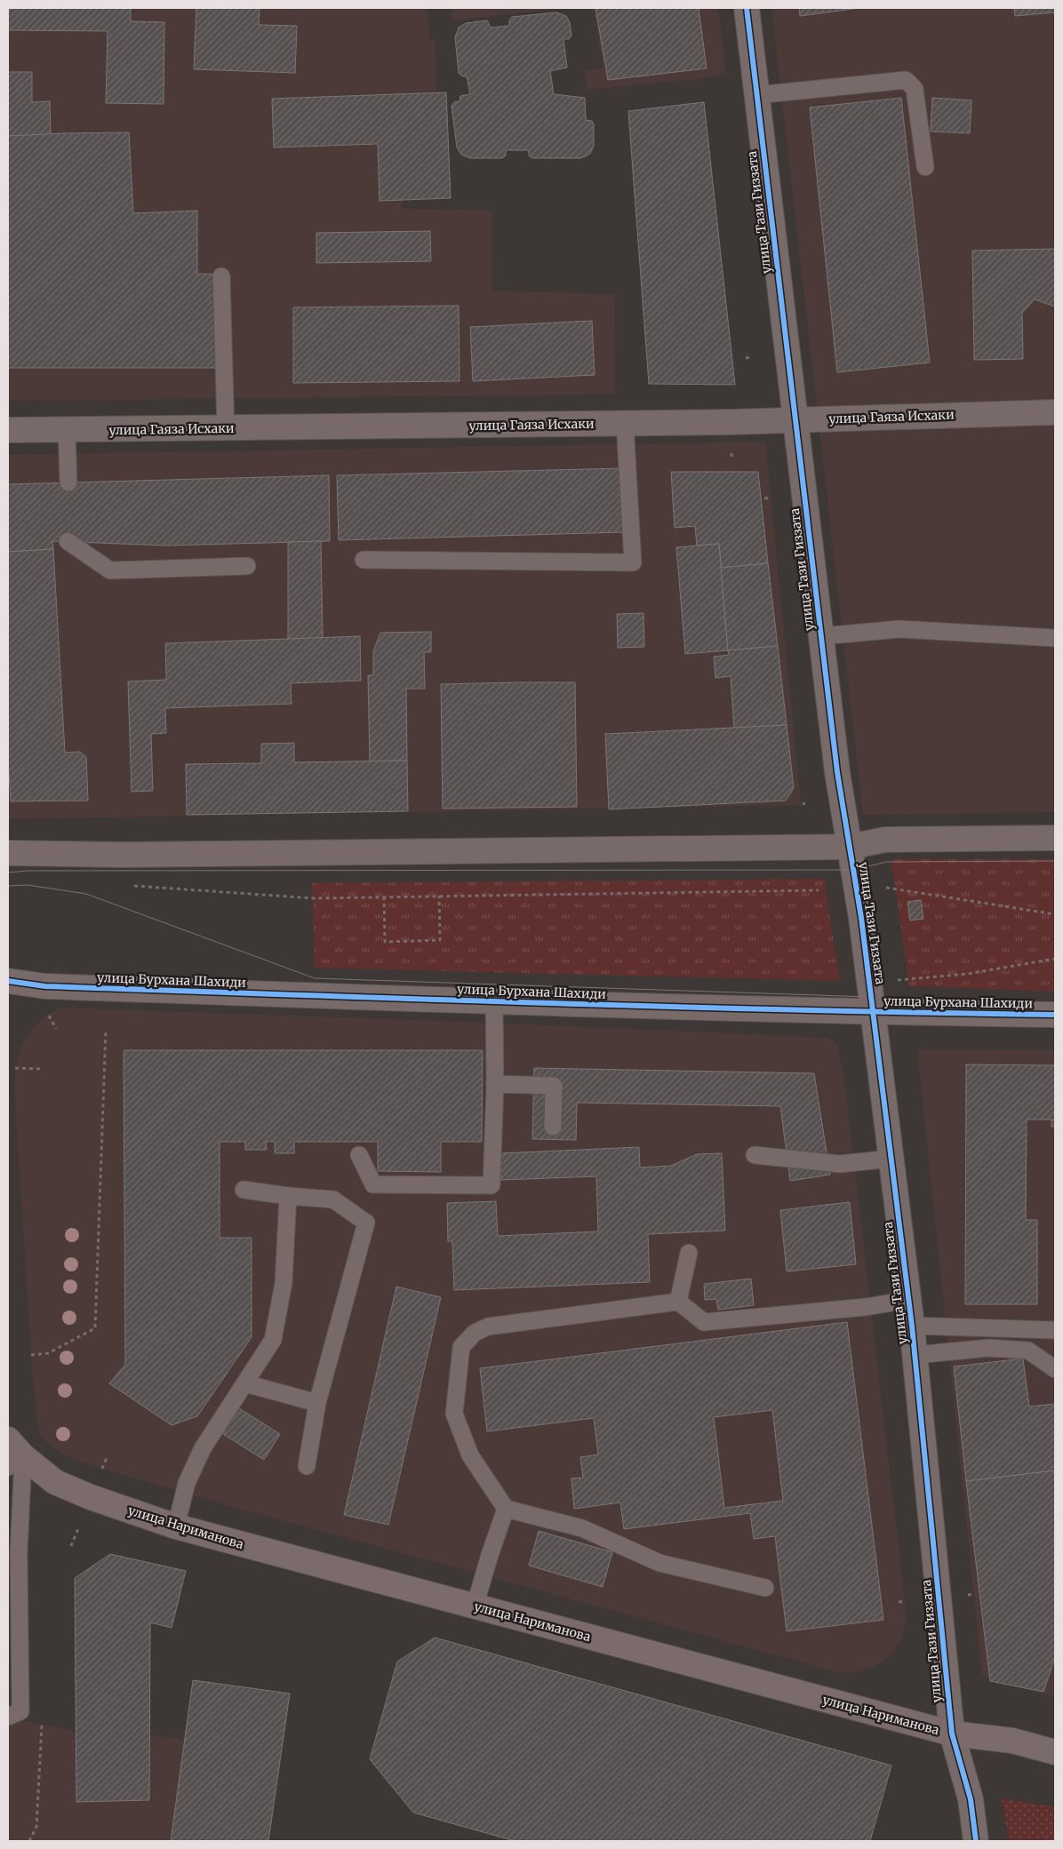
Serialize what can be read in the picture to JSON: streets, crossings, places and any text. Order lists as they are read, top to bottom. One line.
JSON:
{"streets":{"main road":["улица Нариманова"],"street":["улица Тази Гиззата","улица Гаяза Исхаки","улица Бурхана Шахиди"]},"crossings":[["улица Тази Гиззата","улица Гаяза Исхаки"],["улица Тази Гиззата","улица Бурхана Шахиди"],["улица Тази Гиззата","улица Нариманова"]]}
